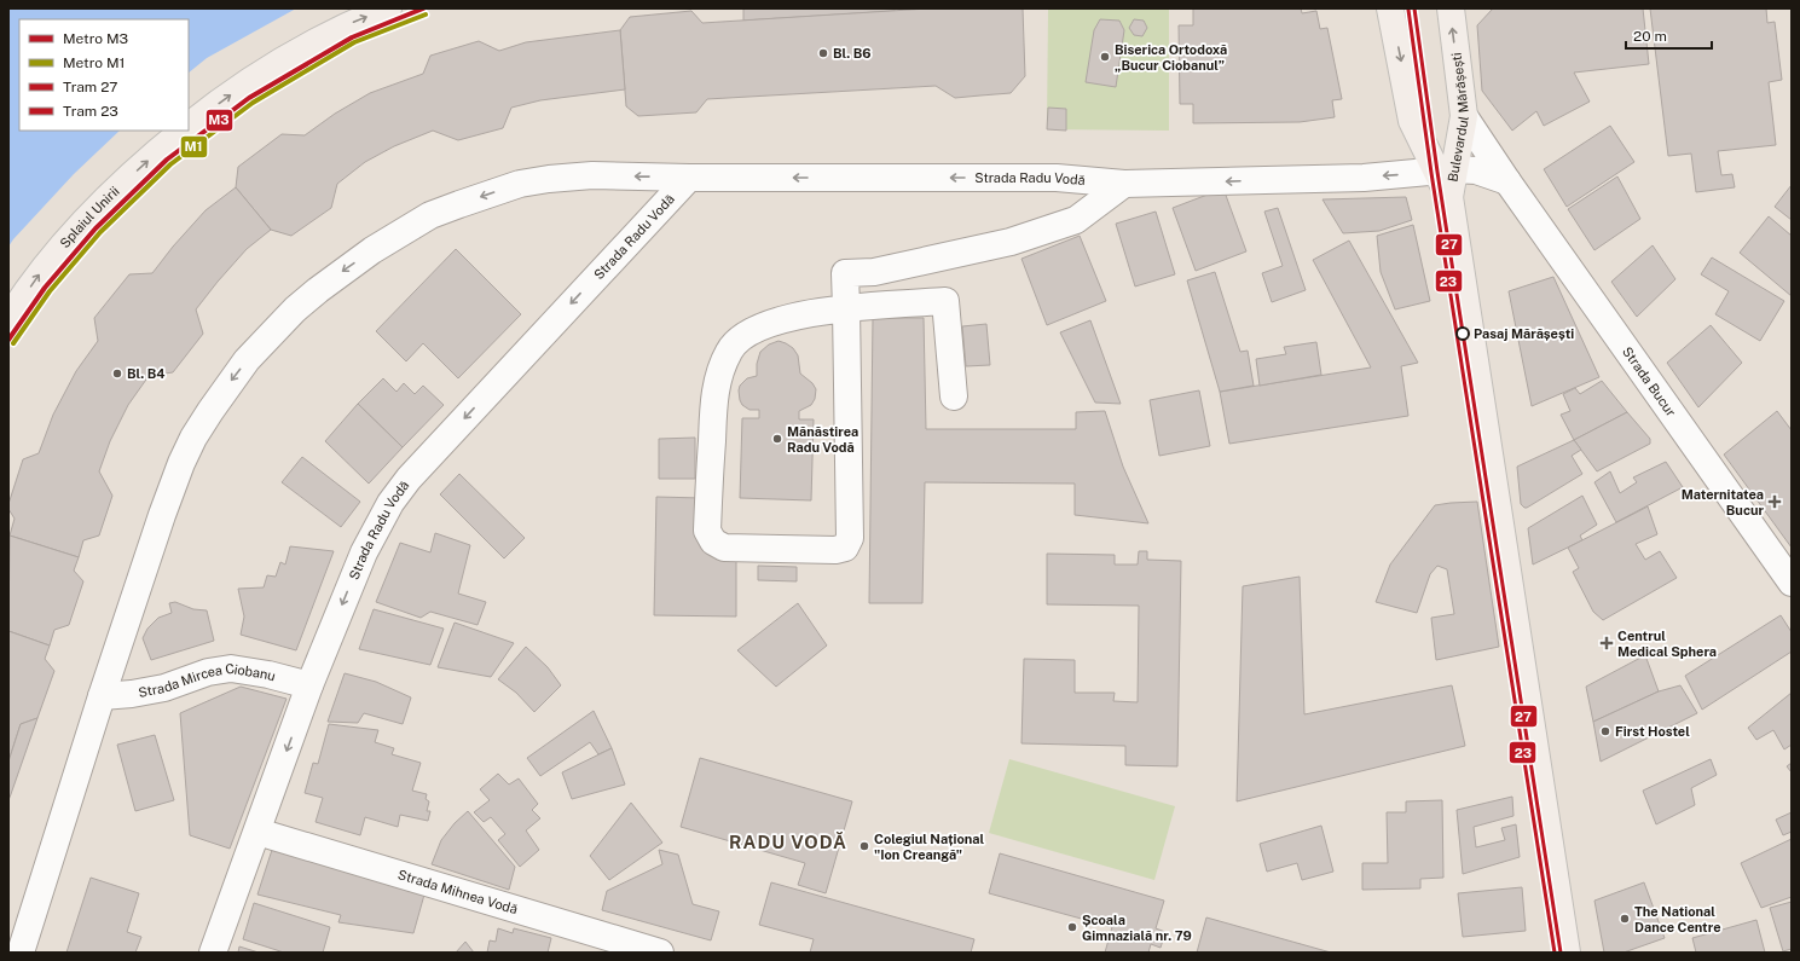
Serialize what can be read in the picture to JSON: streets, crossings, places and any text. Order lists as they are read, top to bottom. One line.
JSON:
{"streets":{"main road":["Bulevardul Mărășești","Splaiul Unirii"],"street":["Strada Radu Vodă","Strada Bucur","Strada Mircea Ciobanu","Strada Mihnea Vodă"]},"crossings":[["Bulevardul Mărășești","Strada Radu Vodă"],["Bulevardul Mărășești","Strada Bucur"],["Strada Radu Vodă","Strada Mircea Ciobanu"],["Strada Radu Vodă","Strada Mihnea Vodă"]],"one_way":["Strada Radu Vodă","Splaiul Unirii"],"districts":["RADU VODĂ"],"places":{"other":["Bl. B6","Biserica Ortodoxă „Bucur Ciobanul”","Pasaj Mărășești","Bl. B4","Mănăstirea Radu Vodă","First Hostel","Colegiul Național \"Ion Creangă\"","The National Dance Centre","Școala Gimnazială nr. 79"],"health":["Maternitatea Bucur","Centrul Medical Sphera"]},"lines":["metro line M3","tram line 27","tram line 23","metro line M1"],"legend":["Metro M3","Metro M1","Tram 27","Tram 23"],"scale_bar":"20 m"}
